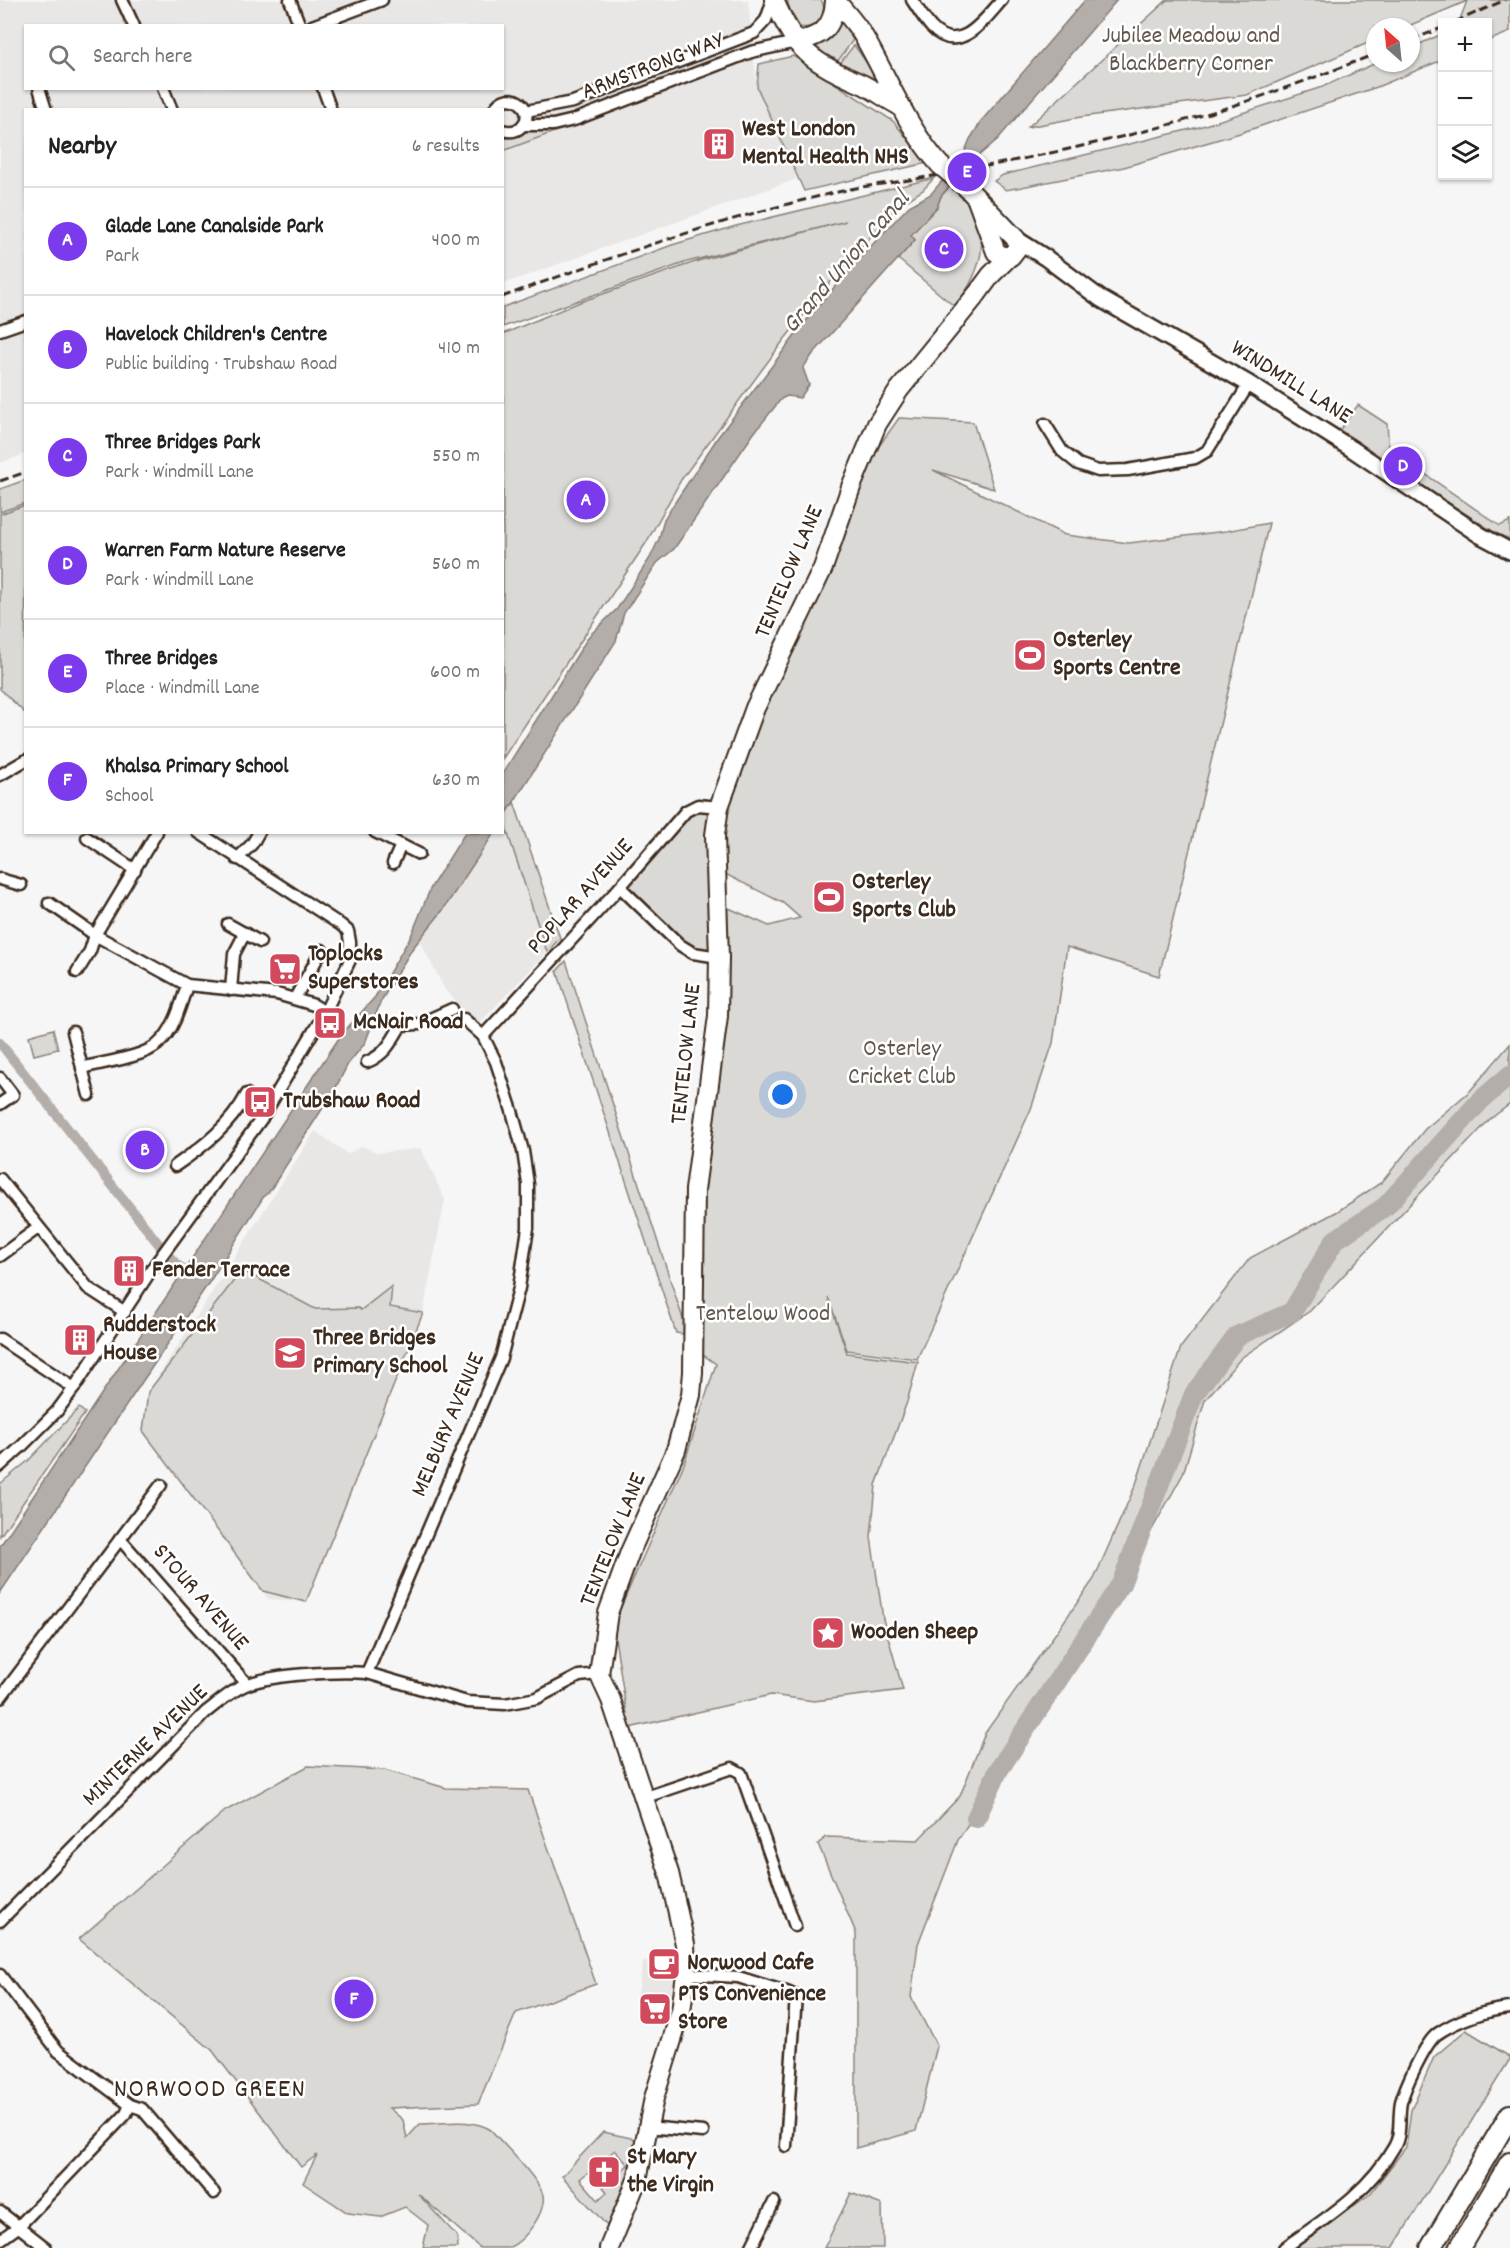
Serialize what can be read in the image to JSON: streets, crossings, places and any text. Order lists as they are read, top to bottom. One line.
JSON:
{"streets":{"main road":["WINDMILL LANE","TENTELOW LANE"],"street":["ARMSTRONG WAY","POPLAR AVENUE","MELBURY AVENUE","STOUR AVENUE","MINTERNE AVENUE"]},"crossings":[["ARMSTRONG WAY","WINDMILL LANE"],["WINDMILL LANE","TENTELOW LANE"],["TENTELOW LANE","POPLAR AVENUE"],["TENTELOW LANE","MINTERNE AVENUE"],["POPLAR AVENUE","MELBURY AVENUE"],["MELBURY AVENUE","MINTERNE AVENUE"],["STOUR AVENUE","MINTERNE AVENUE"]],"districts":["NORWOOD GREEN"],"water":["Grand Union Canal"],"parks":["Jubilee Meadow and Blackberry Corner","Osterley Cricket Club","Tentelow Wood"],"places":{"building":["West London Mental Health NHS","Fender Terrace","Rudderstock House"],"sports":["Osterley Sports Centre","Osterley Sports Club"],"supermarket":["Toplocks Superstores","PTS Convenience Store"],"bus stop":["McNair Road","Trubshaw Road"],"school or university":["Three Bridges Primary School"],"place":["Wooden Sheep"],"cafe":["Norwood Cafe"],"church":["St Mary the Virgin"]},"north":"top left","page":{"map_buttons":["+","−"],"search":"Search here","heading":["Nearby","6 results"],"pins":["E","C","D","A","B","F"],"list":[{"mark":"A","name":"Glade Lane Canalside Park","note":"Park","value":"400 m"},{"mark":"B","name":"Havelock Children's Centre","note":"Public building · Trubshaw Road","value":"410 m"},{"mark":"C","name":"Three Bridges Park","note":"Park · Windmill Lane","value":"550 m"},{"mark":"D","name":"Warren Farm Nature Reserve","note":"Park · Windmill Lane","value":"560 m"},{"mark":"E","name":"Three Bridges","note":"Place · Windmill Lane","value":"600 m"},{"mark":"F","name":"Khalsa Primary School","note":"School","value":"630 m"}]}}
